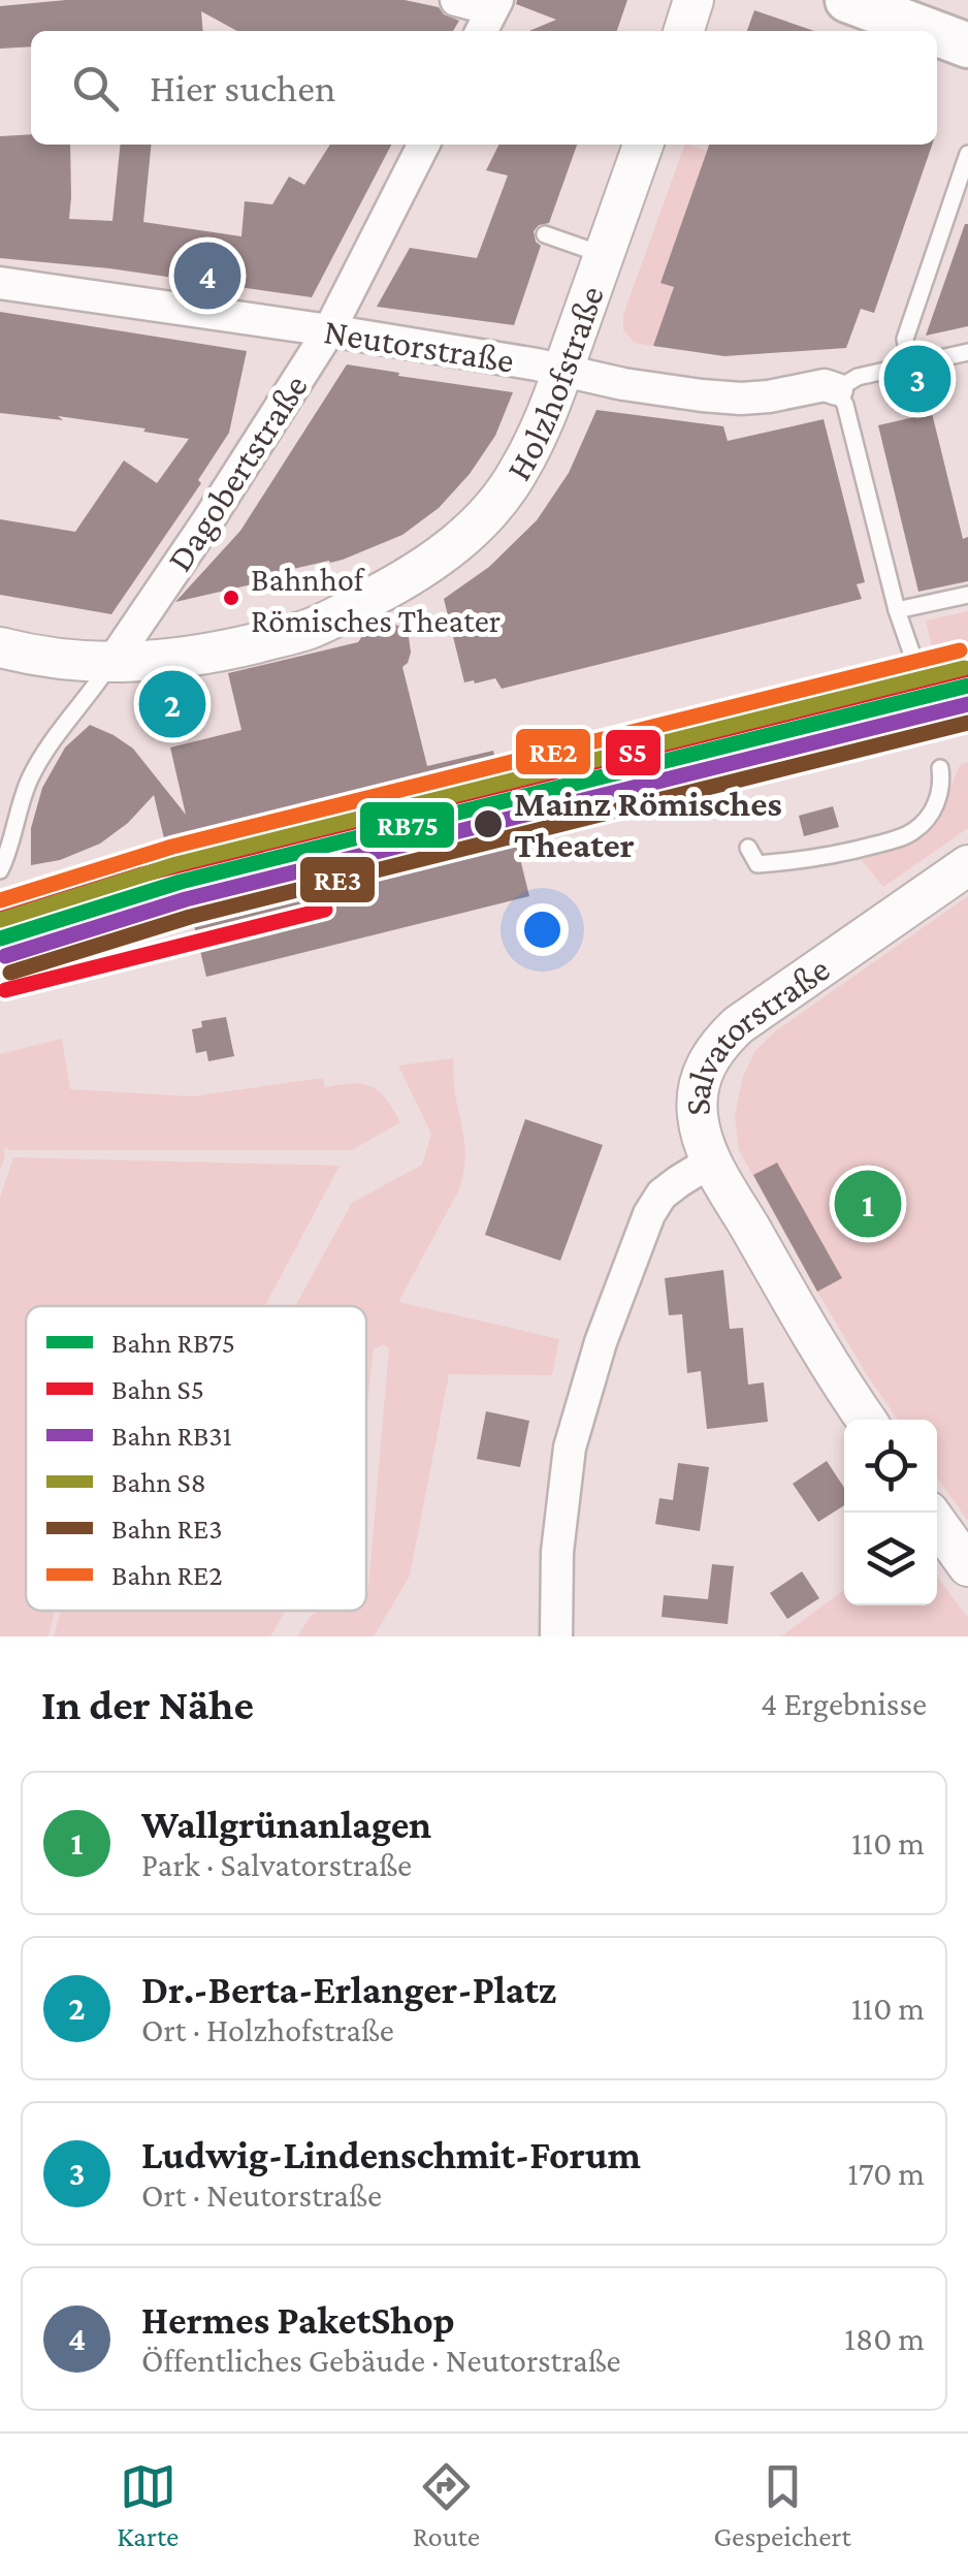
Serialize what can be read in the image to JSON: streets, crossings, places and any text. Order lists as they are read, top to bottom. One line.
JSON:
{"streets":{"street":["Neutorstraße","Holzhofstraße","Dagobertstraße","Salvatorstraße"]},"crossings":[["Neutorstraße","Holzhofstraße"],["Neutorstraße","Dagobertstraße"],["Holzhofstraße","Dagobertstraße"]],"places":["Bahnhof Römisches Theater","Mainz Römisches Theater"],"lines":["rail line RE2","rail line S8","rail line S5","rail line RB75","rail line RB31","rail line RE3"],"legend":["Bahn RB75","Bahn S5","Bahn RB31","Bahn S8","Bahn RE3","Bahn RE2"],"page":{"search":"Hier suchen","pins":["4","3","2","1"],"heading":["In der Nähe","4 Ergebnisse"],"list":[{"mark":"1","name":"Wallgrünanlagen","note":"Park · Salvatorstraße","value":"110 m"},{"mark":"2","name":"Dr.-Berta-Erlanger-Platz","note":"Ort · Holzhofstraße","value":"110 m"},{"mark":"3","name":"Ludwig-Lindenschmit-Forum","note":"Ort · Neutorstraße","value":"170 m"},{"mark":"4","name":"Hermes PaketShop","note":"Öffentliches Gebäude · Neutorstraße","value":"180 m"}],"nav":["Karte","Route","Gespeichert"]}}
